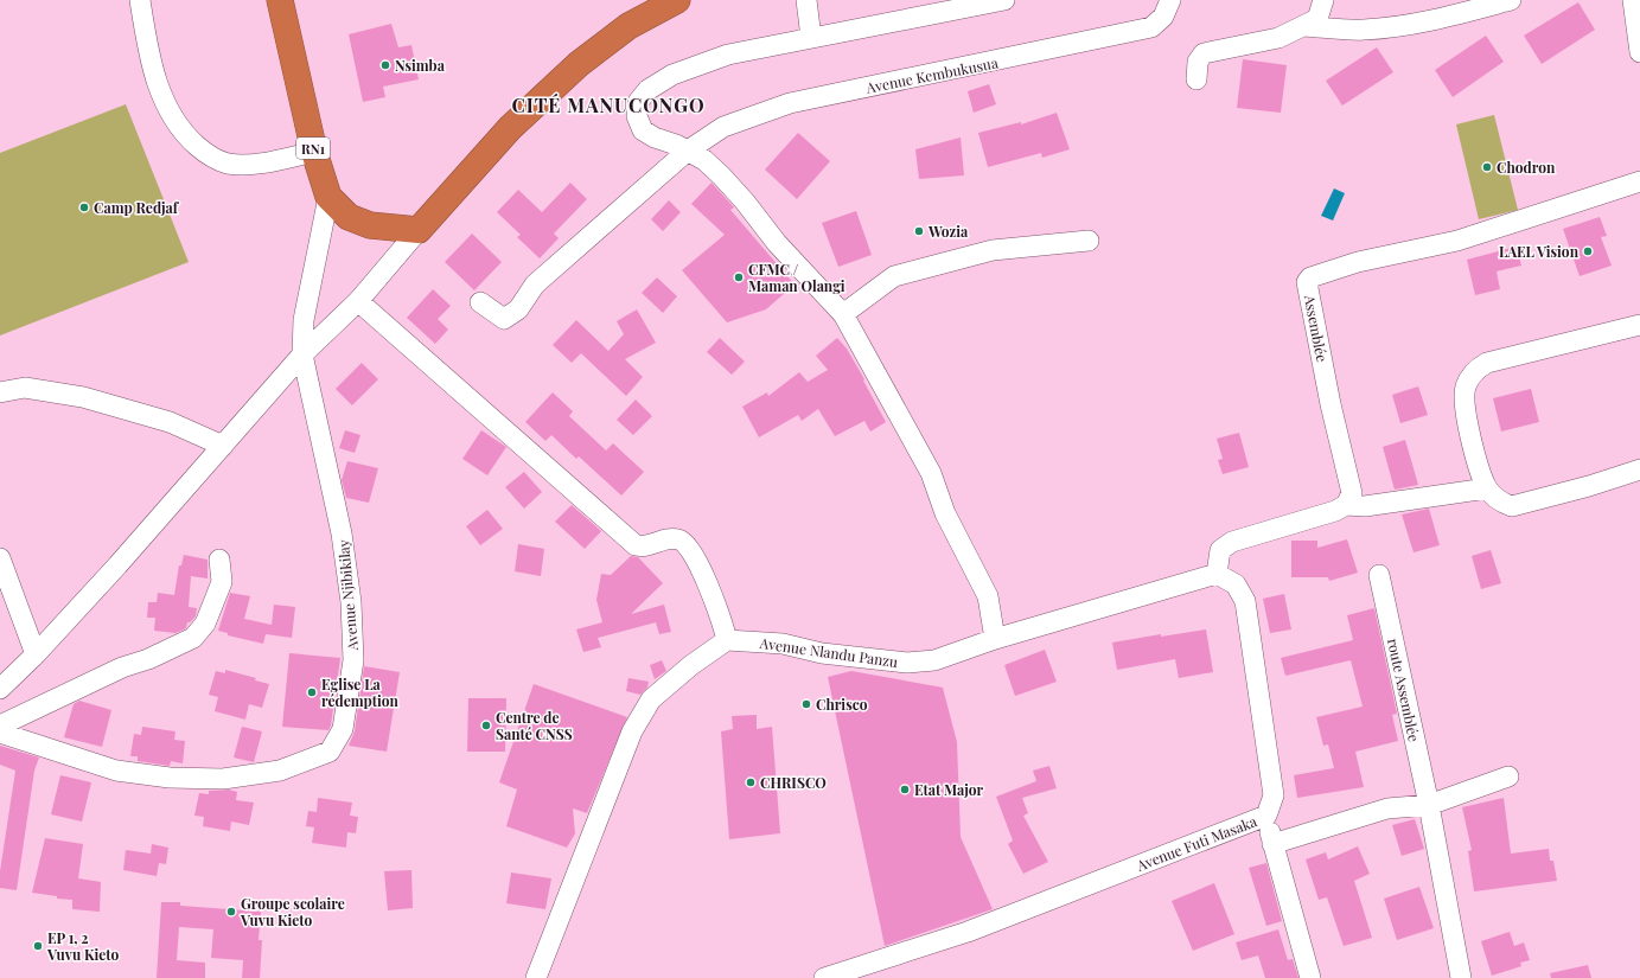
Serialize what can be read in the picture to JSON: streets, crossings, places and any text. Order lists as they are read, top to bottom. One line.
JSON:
{"streets":{"highway":["RN1"],"street":["Avenue Kembukusua","Assemblée","Avenue Njibikilay","Avenue Nlandu Panzu","route Assemblée","Avenue Futi Masaka"]},"crossings":[["RN1","Avenue Njibikilay"]],"districts":["CITÉ MANUCONGO"],"places":["Nsimba","Chodron","Camp Redjaf","Wozia","LAEL Vision","CFMC / Maman Olangi","Eglise La rédemption","Chrisco","Centre de Santé CNSS","CHRISCO","Etat Major","Groupe scolaire Vuvu Kieto","EP 1, 2 Vuvu Kieto"]}
